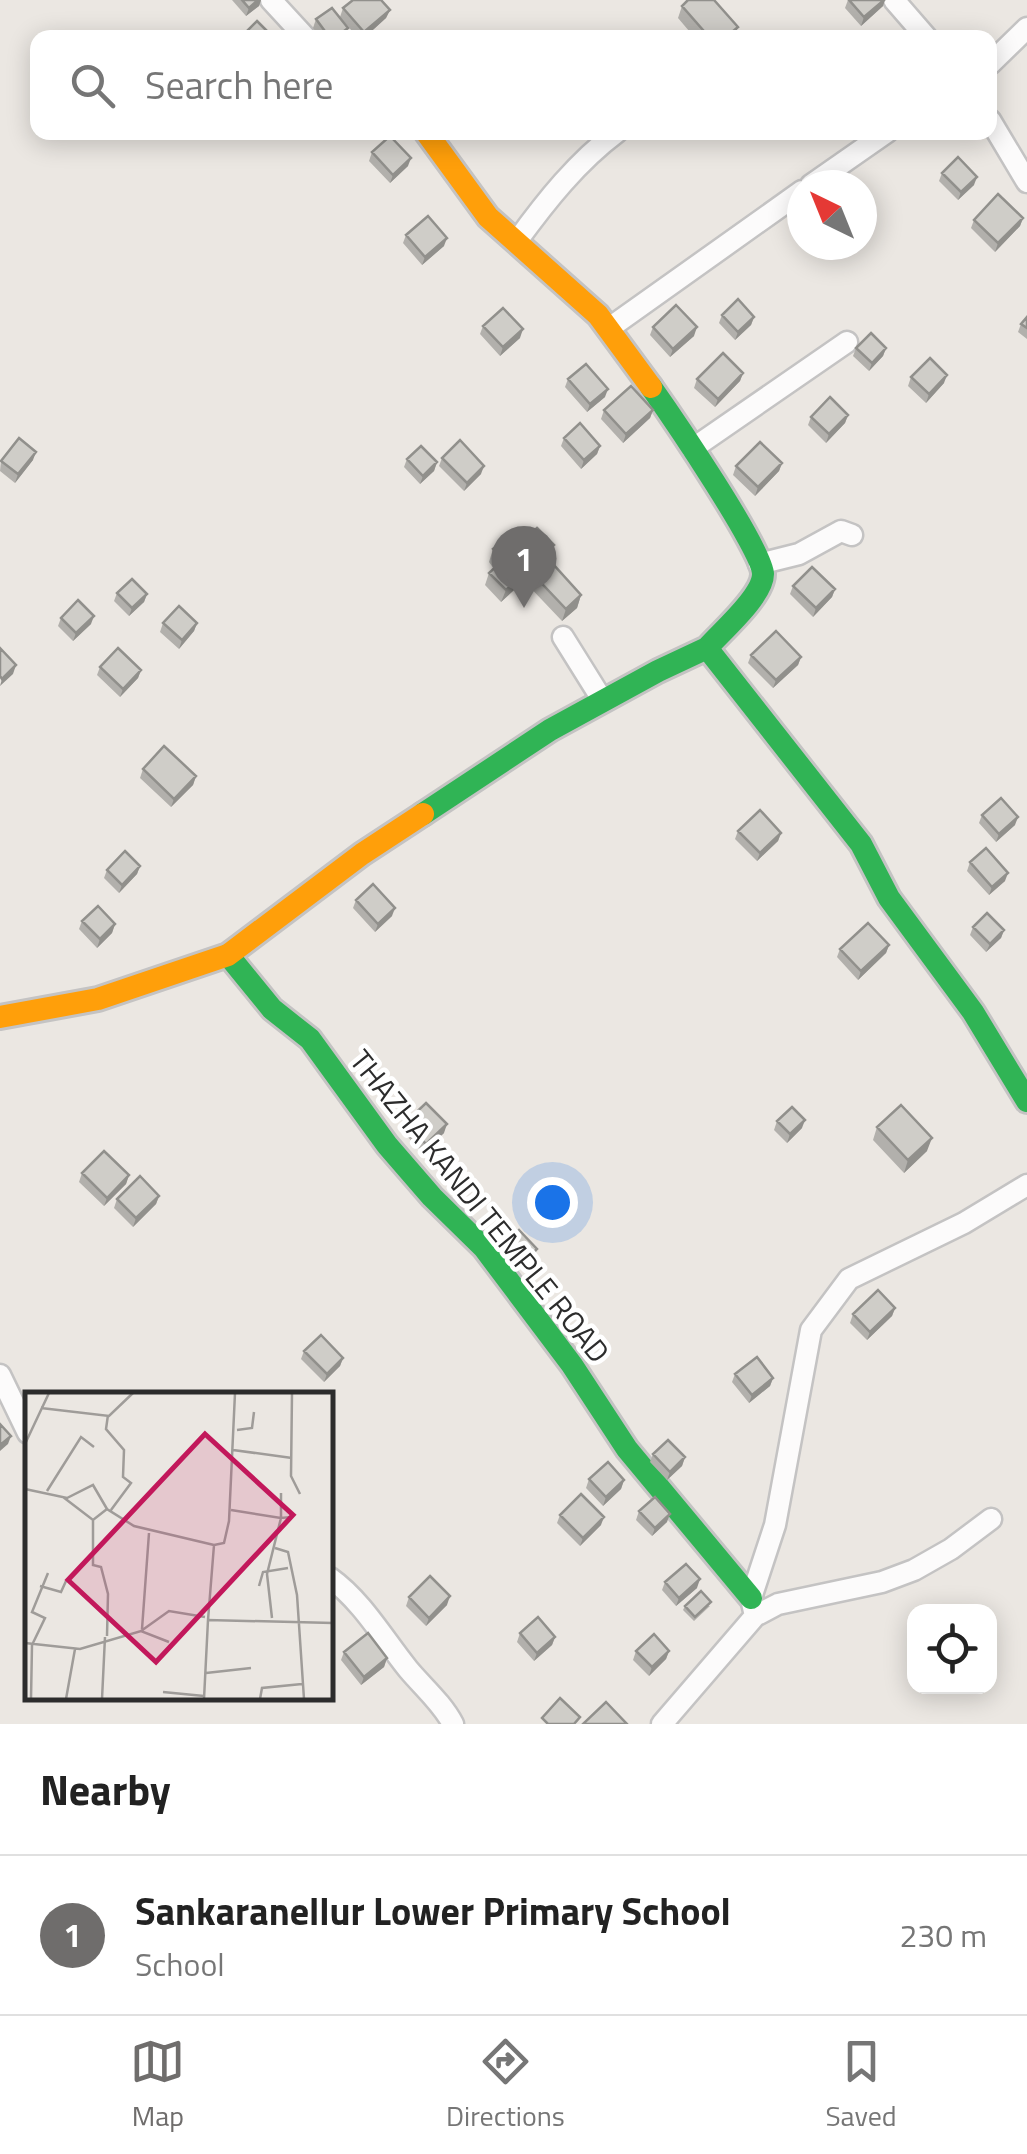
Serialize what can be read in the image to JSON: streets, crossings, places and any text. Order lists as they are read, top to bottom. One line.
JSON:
{"streets":{"street":["THAZHA KANDI TEMPLE ROAD"]},"north":"top left","page":{"search":"Search here","pins":"1","heading":"Nearby","list":[{"mark":"1","name":"Sankaranellur Lower Primary School","note":"School","value":"230 m"}],"nav":["Map","Directions","Saved"]}}
